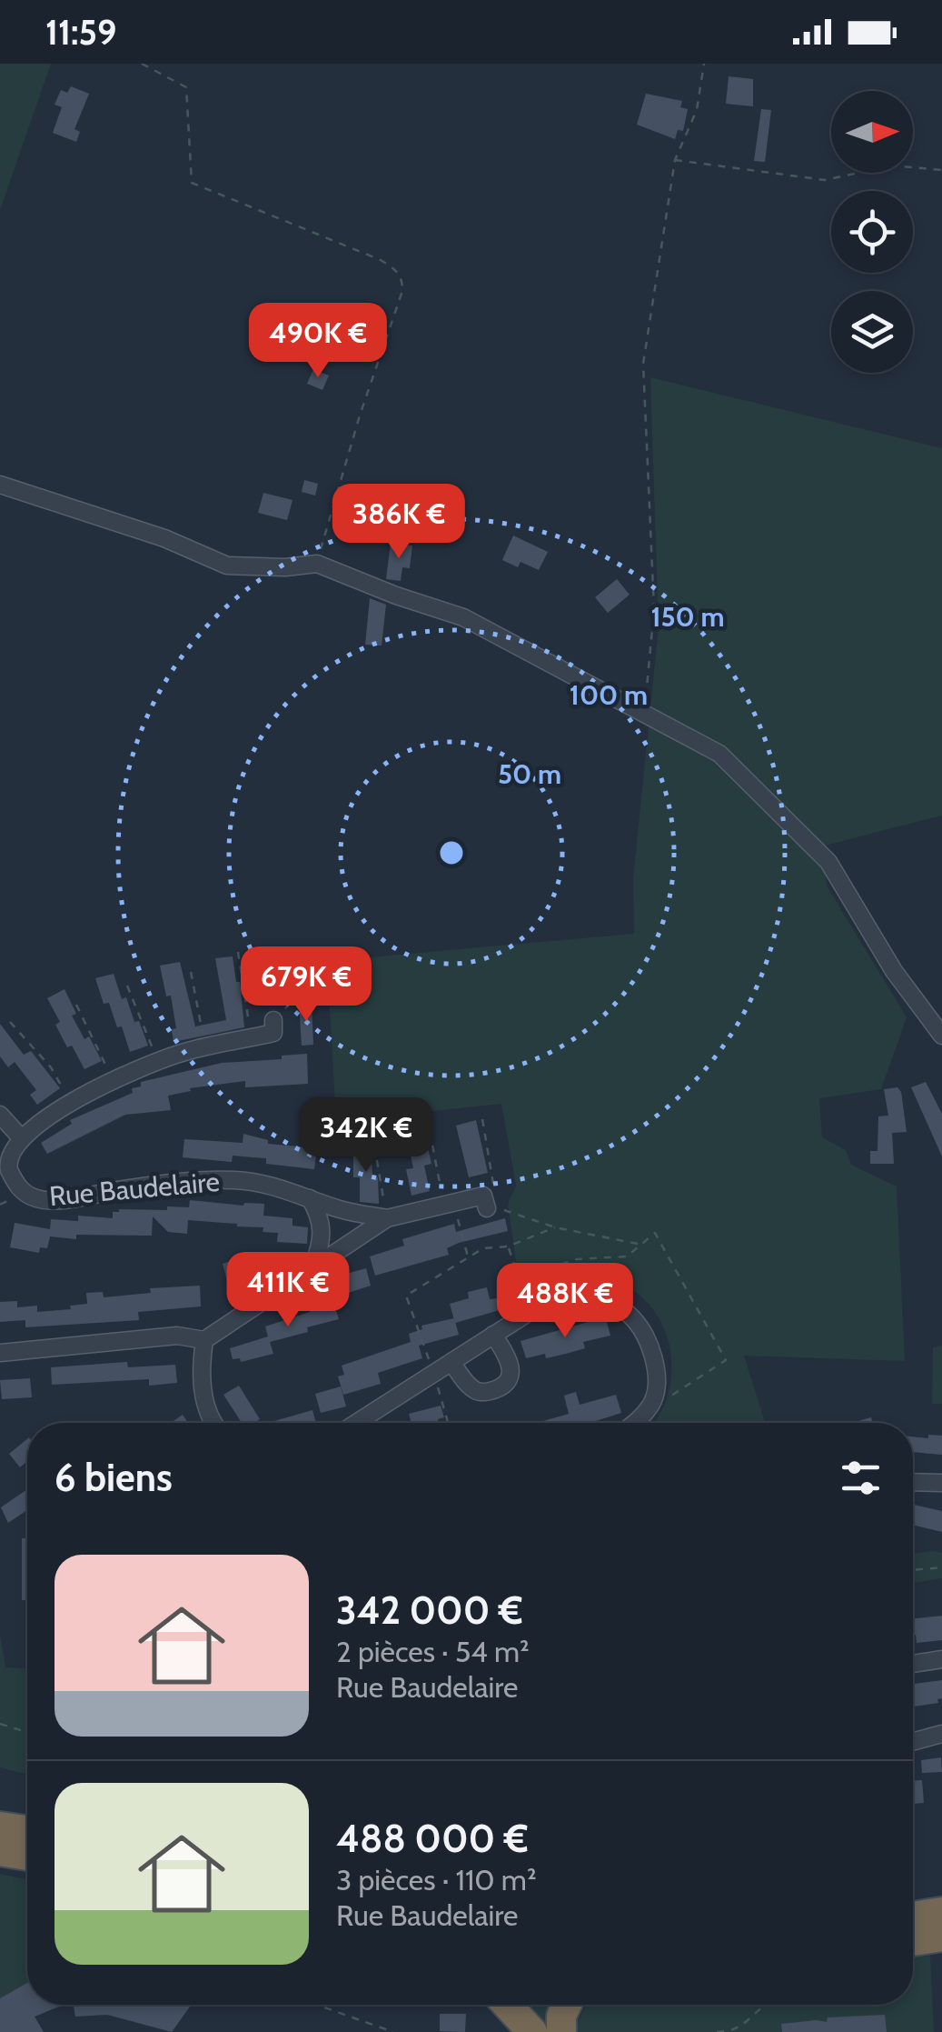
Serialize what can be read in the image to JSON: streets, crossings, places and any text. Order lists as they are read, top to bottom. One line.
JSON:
{"streets":{"street":["Rue Baudelaire"]},"north":"right","page":{"status":"11:59","price":["490K €","386K €","679K €","342K €","411K €","488K €"],"heading":"6 biens","list":[{"name":"342 000 €","note":"2 pièces · 54 m² · Rue Baudelaire"},{"name":"488 000 €","note":"3 pièces · 110 m² · Rue Baudelaire"}]},"rings":["150 m","100 m","50 m"]}
